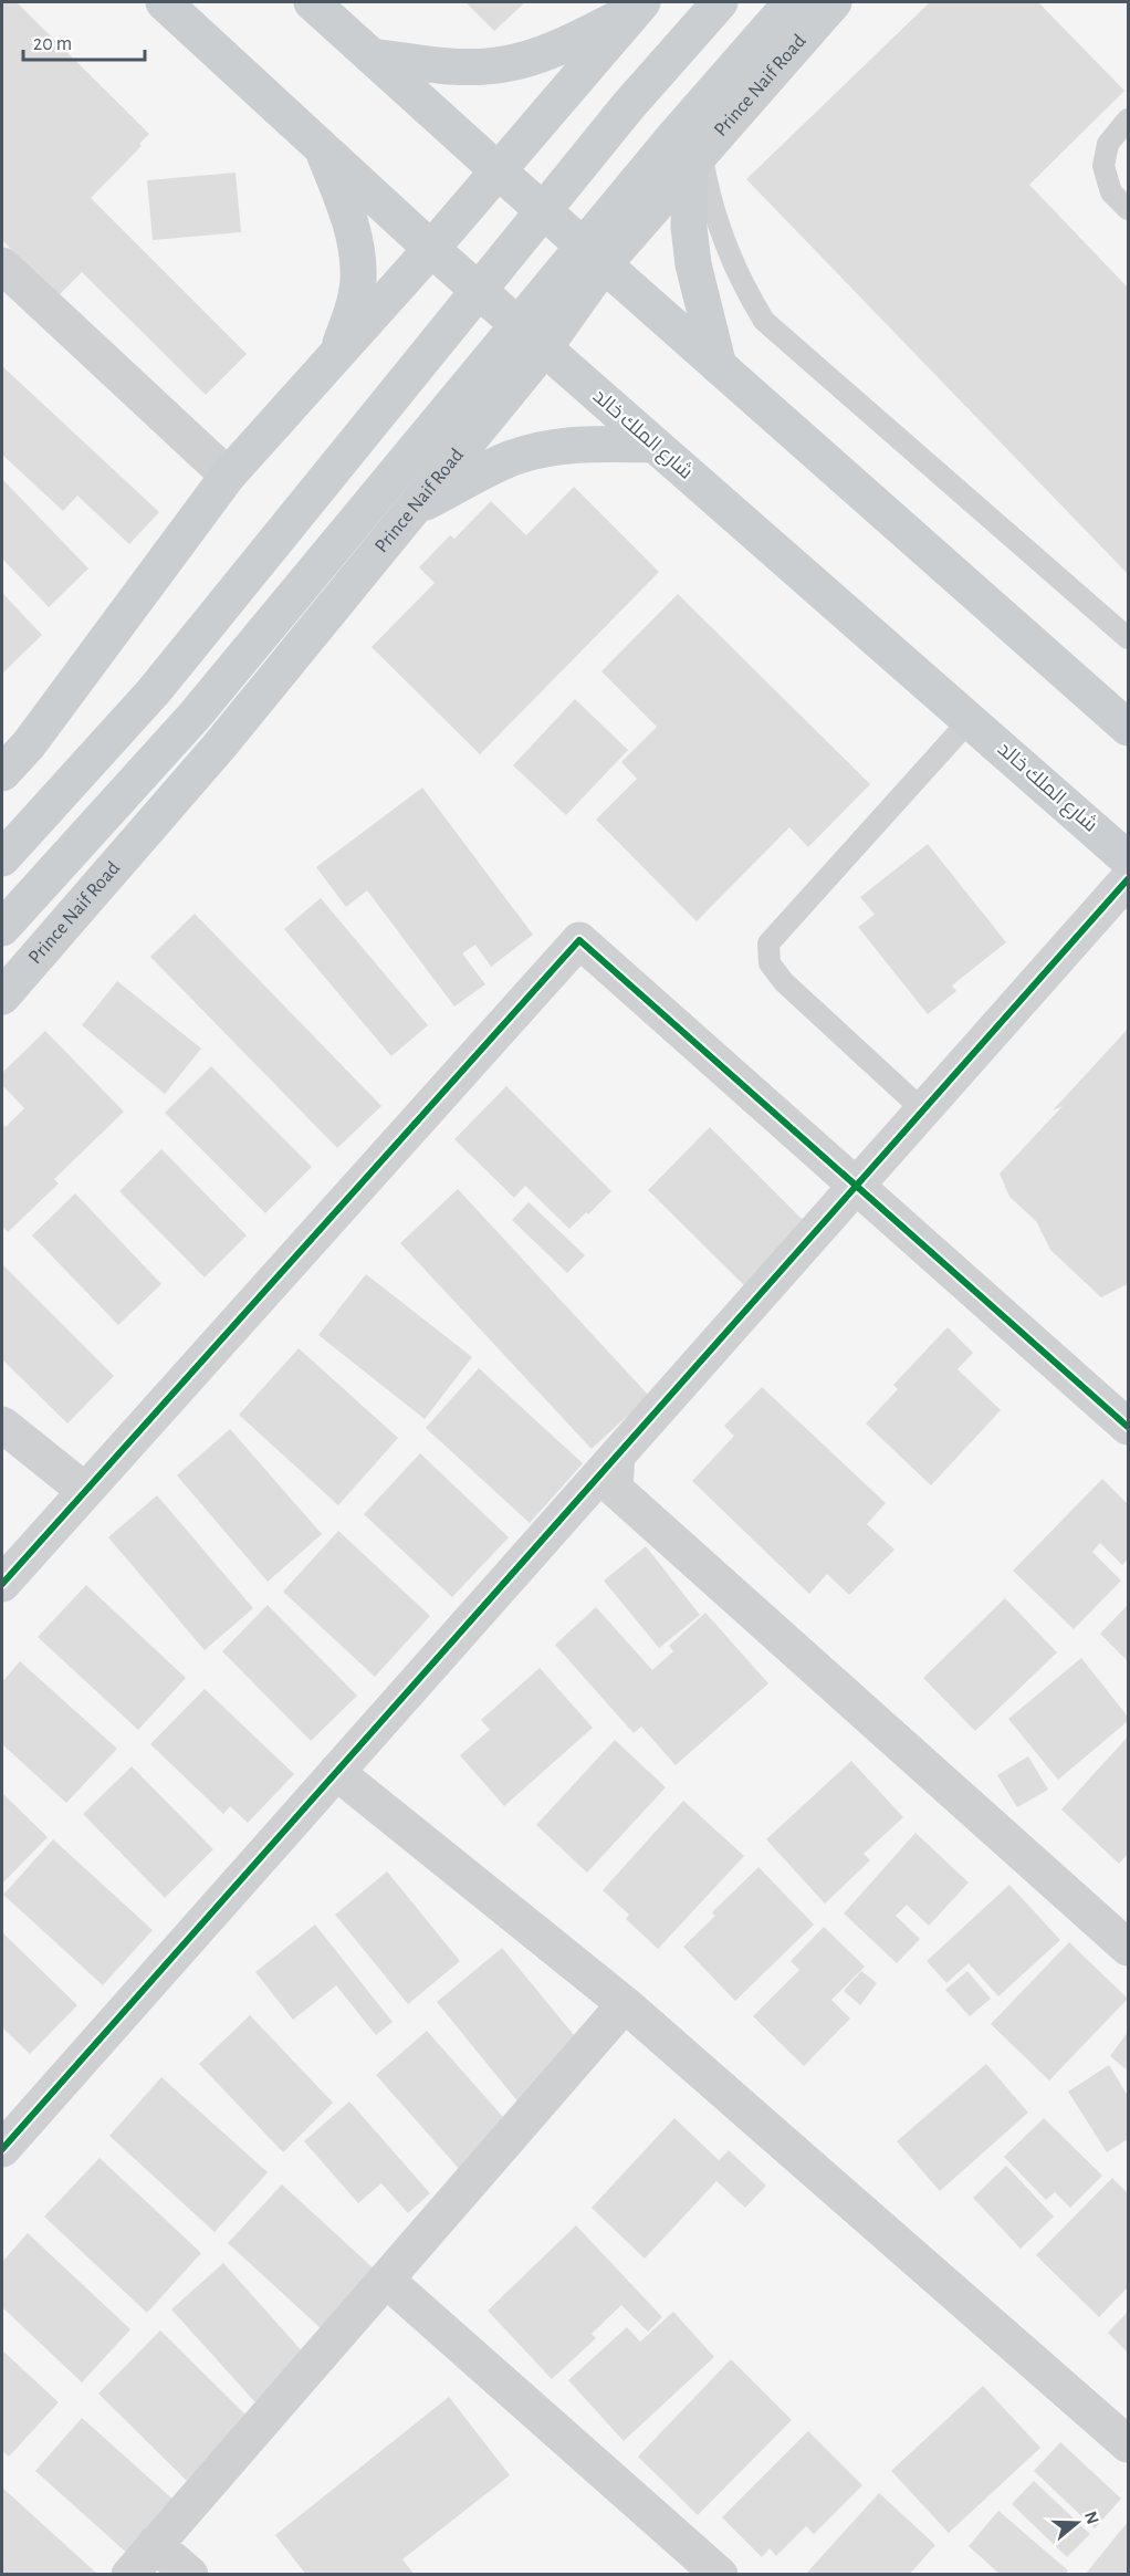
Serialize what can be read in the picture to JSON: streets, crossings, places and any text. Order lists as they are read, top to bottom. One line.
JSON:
{"streets":{"main road":["Prince Naif Road","شارع الملك خالد"]},"crossings":[["Prince Naif Road","شارع الملك خالد"]],"scale_bar":"20 m","north":"right"}
